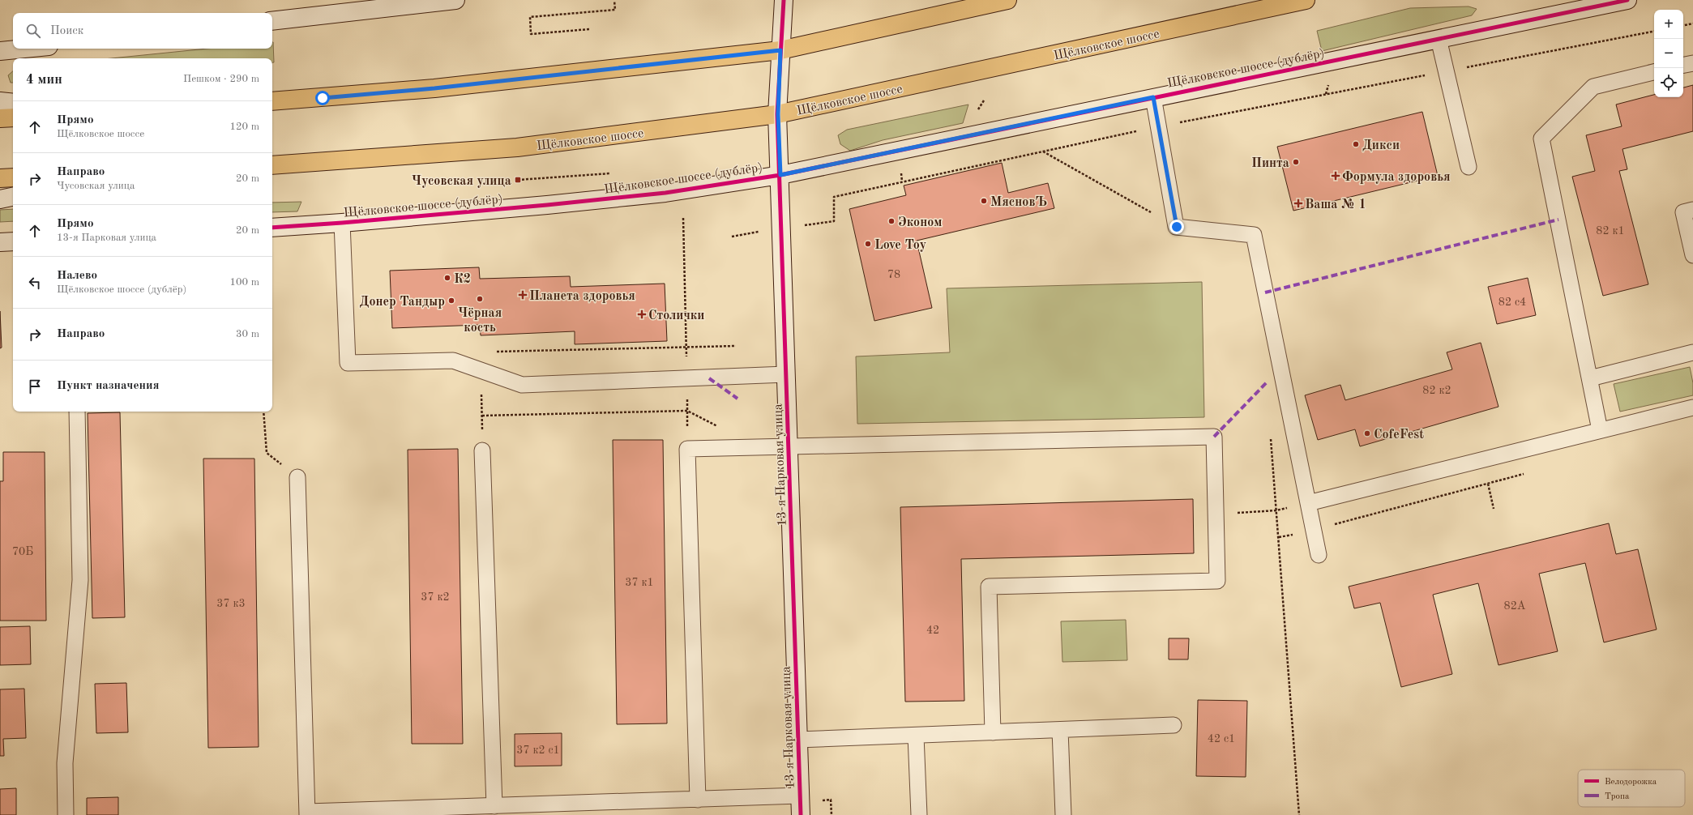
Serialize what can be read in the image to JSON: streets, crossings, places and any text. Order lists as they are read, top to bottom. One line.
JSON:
{"streets":{"main road":["Щёлковское шоссе"],"street":["Щёлковское шоссе (дублёр)","13-я Парковая улица"]},"crossings":[["Щёлковское шоссе","13-я Парковая улица"],["Щёлковское шоссе (дублёр)","13-я Парковая улица"]],"places":{"other":["Дикси","Пинта","МясновЪ","Эконом","Love Toy","К2","Чёрная кость","Донер Тандыр","CofeFest"],"health":["Формула здоровья","Ваша № 1","Планета здоровья","Столички"],"transit":["Чусовская улица"]},"house_numbers":["82 к1","78","82 c4","82 к2","70Б","37 к1","37 к2","37 к3","82А","42","42 с1","37 к2 с1"],"legend":["Велодорожка","Тропа"],"page":{"map_buttons":["+","−"],"search":"Поиск","heading":["4 мин","Пешком · 290 m"],"list":[["Прямо","Щёлковское шоссе","120 m"],["Направо","Чусовская улица","20 m"],["Прямо","13-я Парковая улица","20 m"],["Налево","Щёлковское шоссе (дублёр)","100 m"],["Направо","30 m"],"Пункт назначения"]}}
